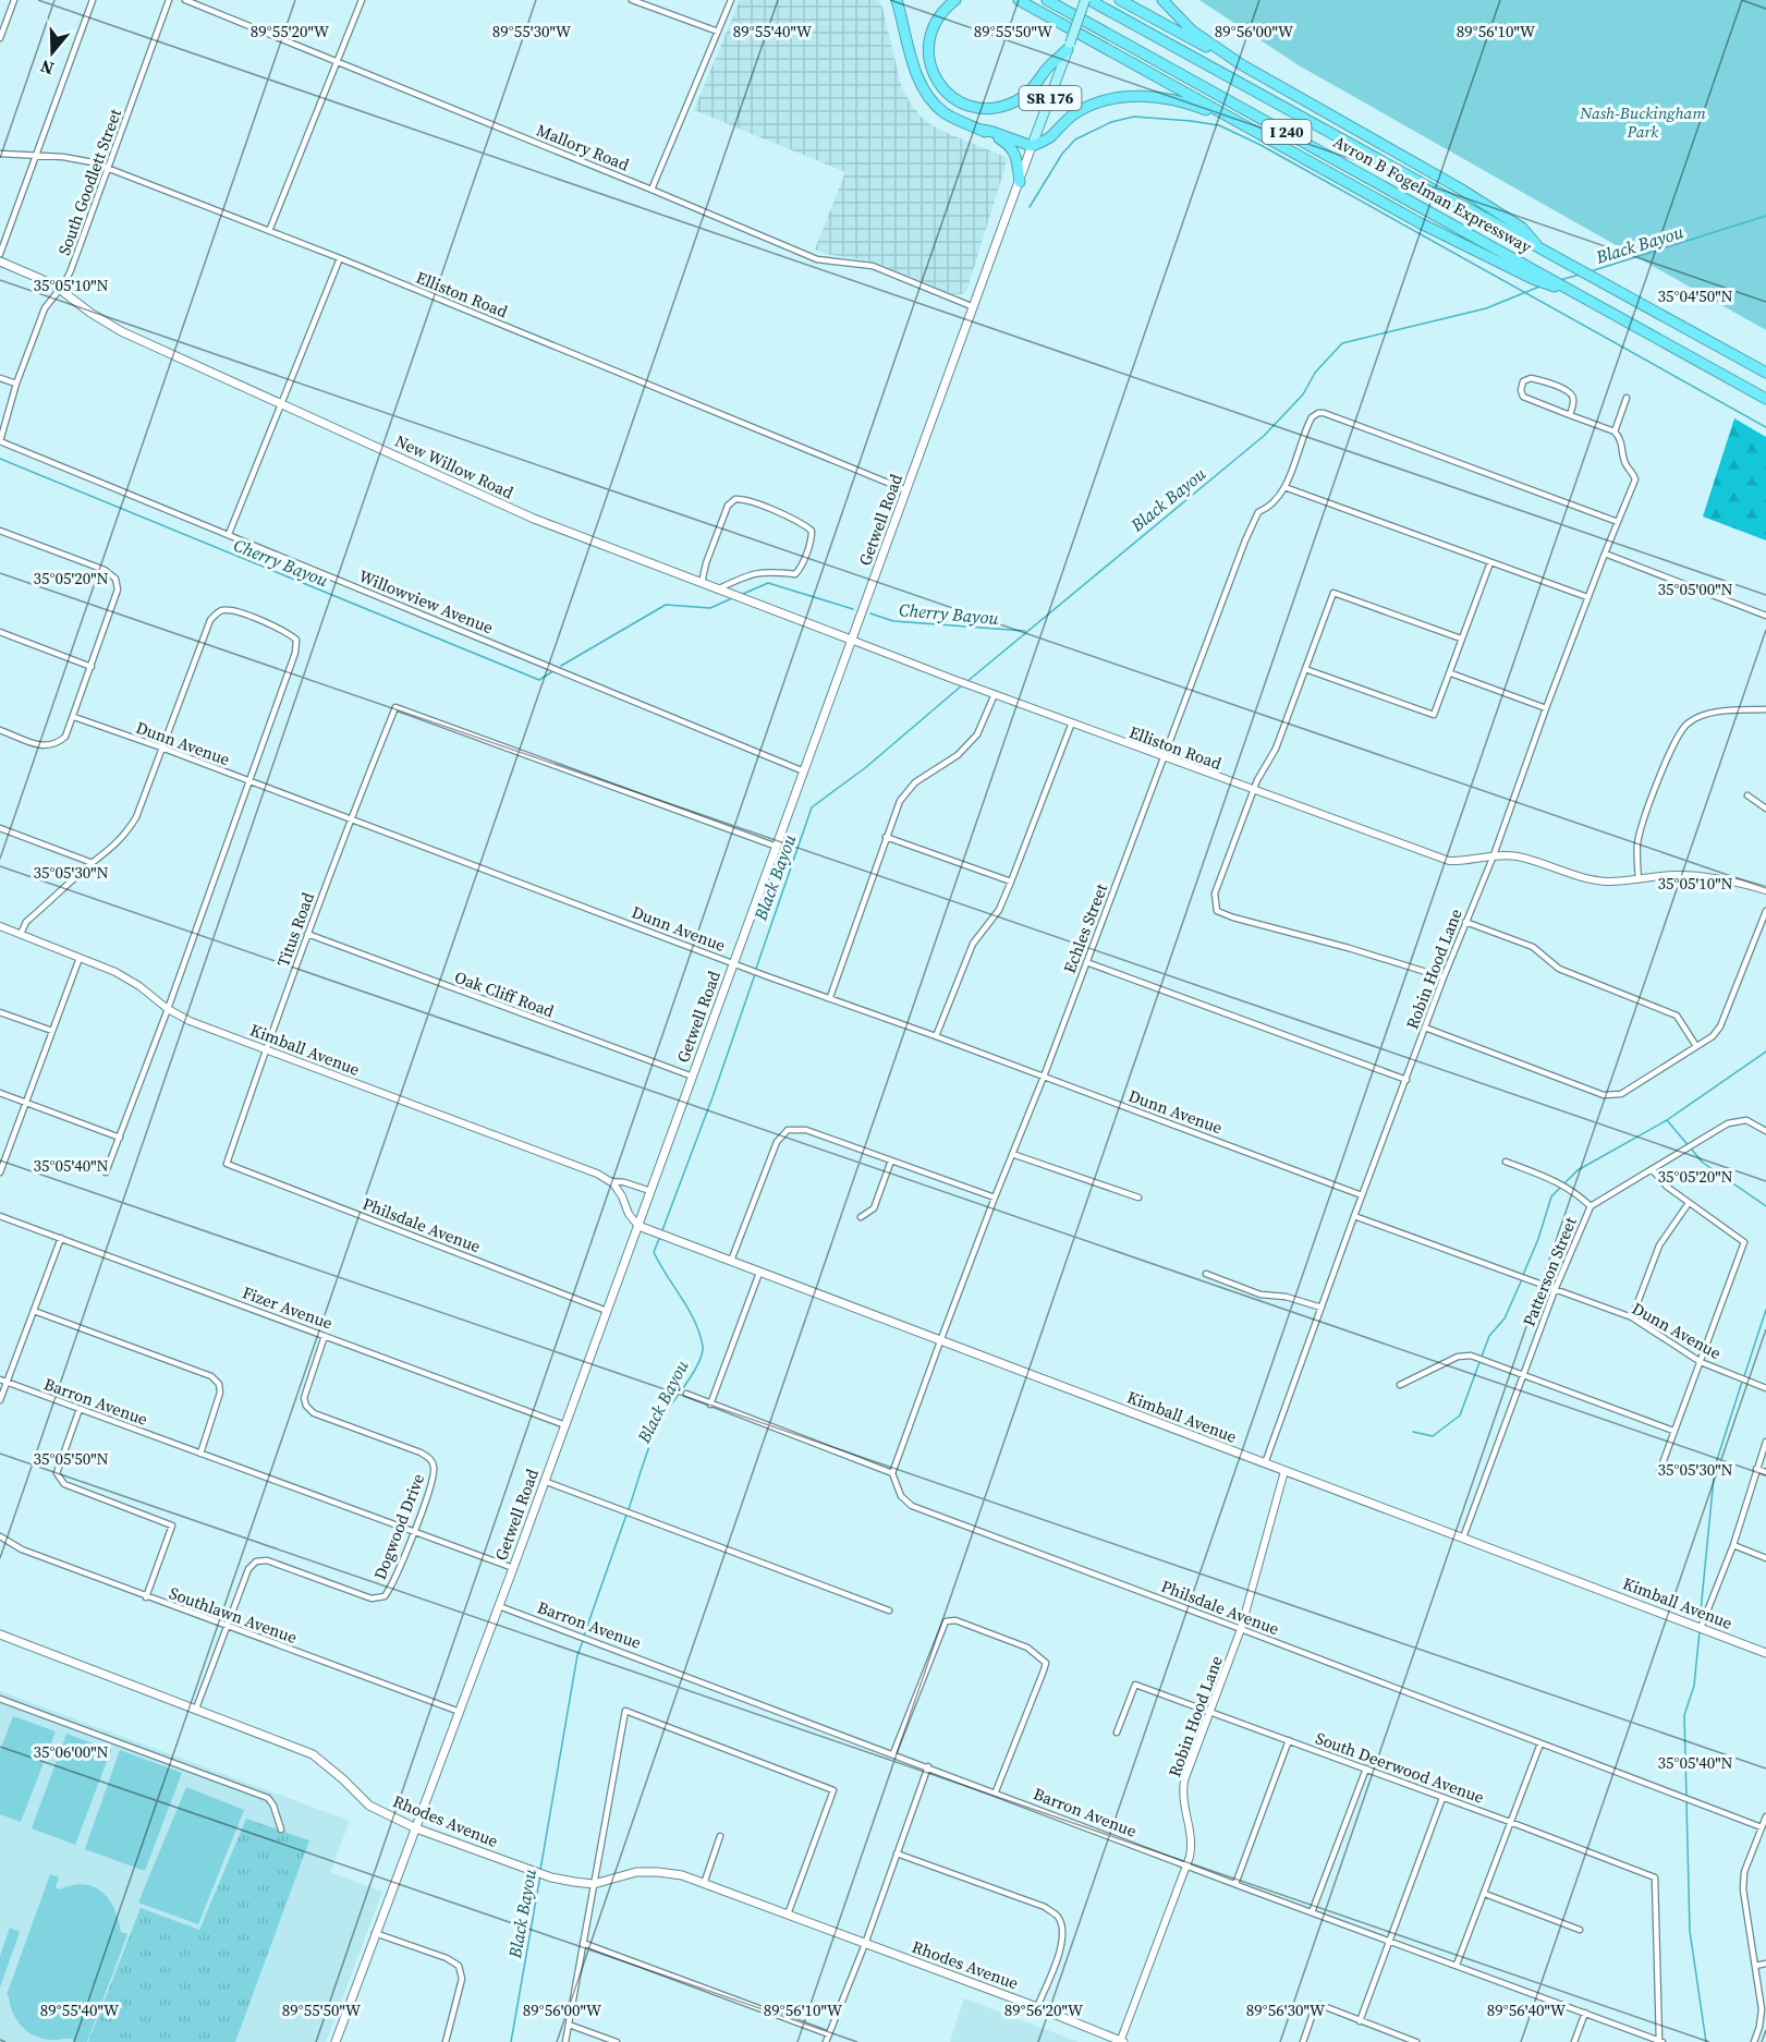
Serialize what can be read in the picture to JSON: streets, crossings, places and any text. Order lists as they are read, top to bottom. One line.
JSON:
{"streets":{"highway":["I 240","Avron B Fogelman Expressway"],"main road":["SR 176","New Willow Road","Getwell Road","Kimball Avenue","Rhodes Avenue"],"street":["Mallory Road","South Goodlett Street","Elliston Road","Willowview Avenue","Dunn Avenue","Echles Street","Titus Road","Robin Hood Lane","Oak Cliff Road","Philsdale Avenue","Patterson Street","Fizer Avenue","Barron Avenue","Dogwood Drive","Southlawn Avenue","South Deerwood Avenue"]},"crossings":[["Mallory Road","Getwell Road"],["South Goodlett Street","Elliston Road"],["South Goodlett Street","New Willow Road"],["South Goodlett Street","Willowview Avenue"],["Avron B Fogelman Expressway","Getwell Road"],["Elliston Road","New Willow Road"],["Elliston Road","Getwell Road"],["Elliston Road","Echles Street"],["Elliston Road","Robin Hood Lane"],["New Willow Road","Getwell Road"],["Getwell Road","Willowview Avenue"],["Getwell Road","Dunn Avenue"],["Getwell Road","Titus Road"],["Getwell Road","Oak Cliff Road"],["Getwell Road","Kimball Avenue"],["Getwell Road","Philsdale Avenue"],["Getwell Road","Fizer Avenue"],["Getwell Road","Barron Avenue"],["Getwell Road","Southlawn Avenue"],["Getwell Road","Rhodes Avenue"],["Dunn Avenue","Echles Street"],["Dunn Avenue","Titus Road"],["Dunn Avenue","Robin Hood Lane"],["Dunn Avenue","Patterson Street"],["Echles Street","Robin Hood Lane"],["Echles Street","Kimball Avenue"],["Echles Street","Philsdale Avenue"],["Titus Road","Oak Cliff Road"],["Titus Road","Kimball Avenue"],["Titus Road","Philsdale Avenue"],["Robin Hood Lane","Kimball Avenue"],["Robin Hood Lane","Philsdale Avenue"],["Robin Hood Lane","Barron Avenue"],["Robin Hood Lane","South Deerwood Avenue"],["Robin Hood Lane","Rhodes Avenue"],["Kimball Avenue","Patterson Street"],["Fizer Avenue","Dogwood Drive"],["Barron Avenue","Dogwood Drive"],["Barron Avenue","South Deerwood Avenue"],["Dogwood Drive","Southlawn Avenue"],["Dogwood Drive","Rhodes Avenue"]],"water":["Black Bayou","Cherry Bayou"],"parks":["Nash-Buckingham Park"],"north":"bottom","coordinates":["89°55'30\"W","89°55'20\"W","89°55'40\"W","89°55'50\"W","89°56'00\"W","89°56'10\"W","35°05'10\"N","35°04'50\"N","35°05'20\"N","35°05'00\"N","35°05'30\"N","35°05'40\"N","35°05'50\"N","35°06'00\"N","89°56'20\"W","89°56'30\"W","89°56'40\"W"]}
